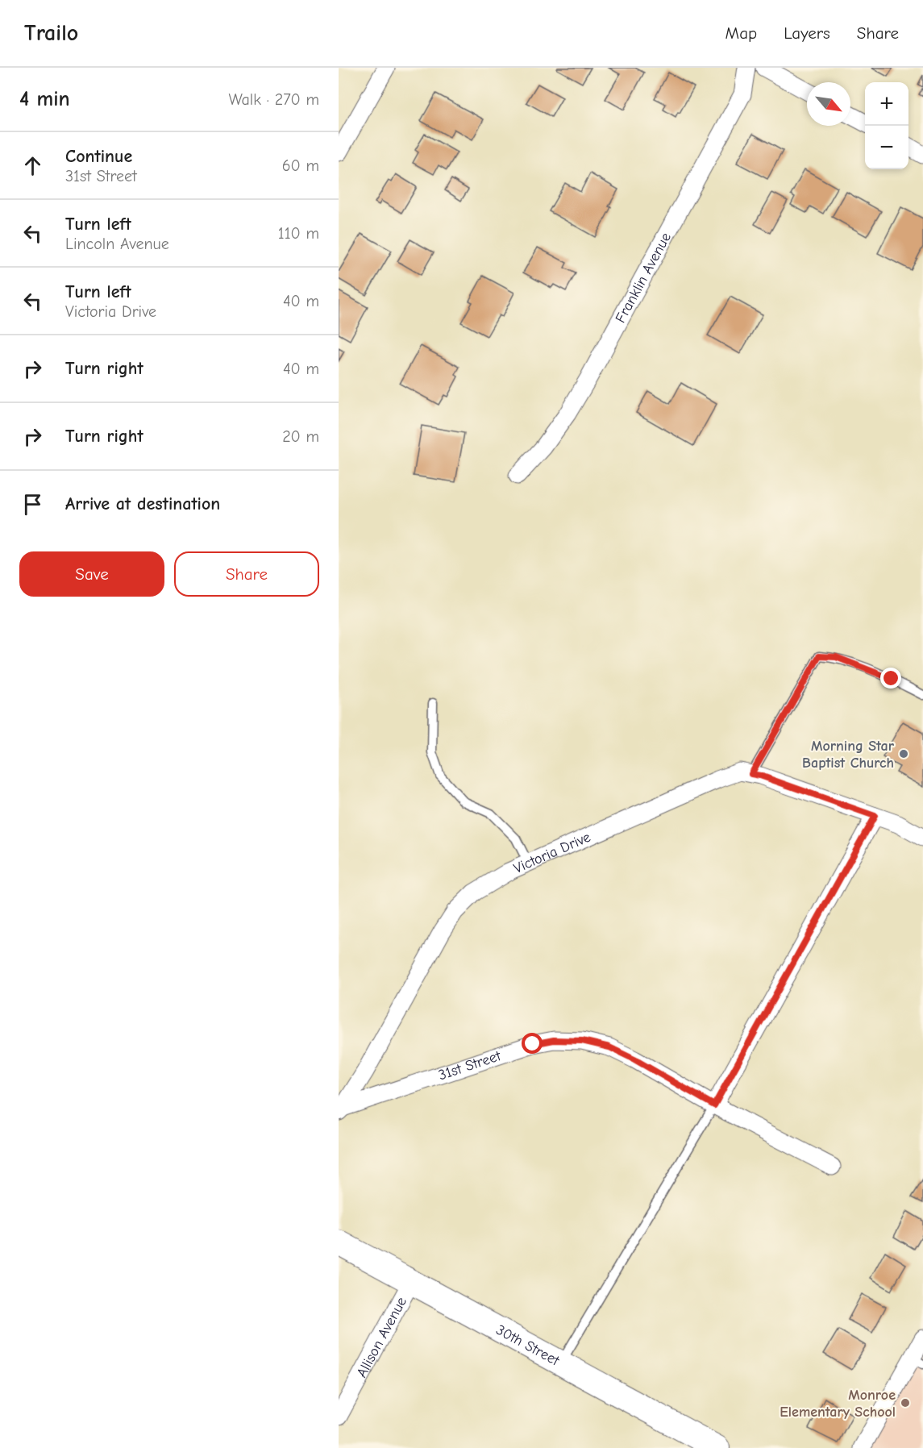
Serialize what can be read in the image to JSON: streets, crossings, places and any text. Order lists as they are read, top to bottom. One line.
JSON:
{"streets":{"street":["Franklin Avenue","Victoria Drive","31st Street","Allison Avenue","30th Street"]},"crossings":[["Victoria Drive","31st Street"],["Allison Avenue","30th Street"]],"places":["Morning Star Baptist Church","Monroe Elementary School"],"north":"bottom right","page":{"header":"Trailo","nav":["Map","Layers","Share"],"heading":["4 min","Walk · 270 m"],"map_buttons":["+","−"],"list":[["Continue","31st Street","60 m"],["Turn left","Lincoln Avenue","110 m"],["Turn left","Victoria Drive","40 m"],["Turn right","40 m"],["Turn right","20 m"],"Arrive at destination"],"buttons":["Save","Share"]}}
